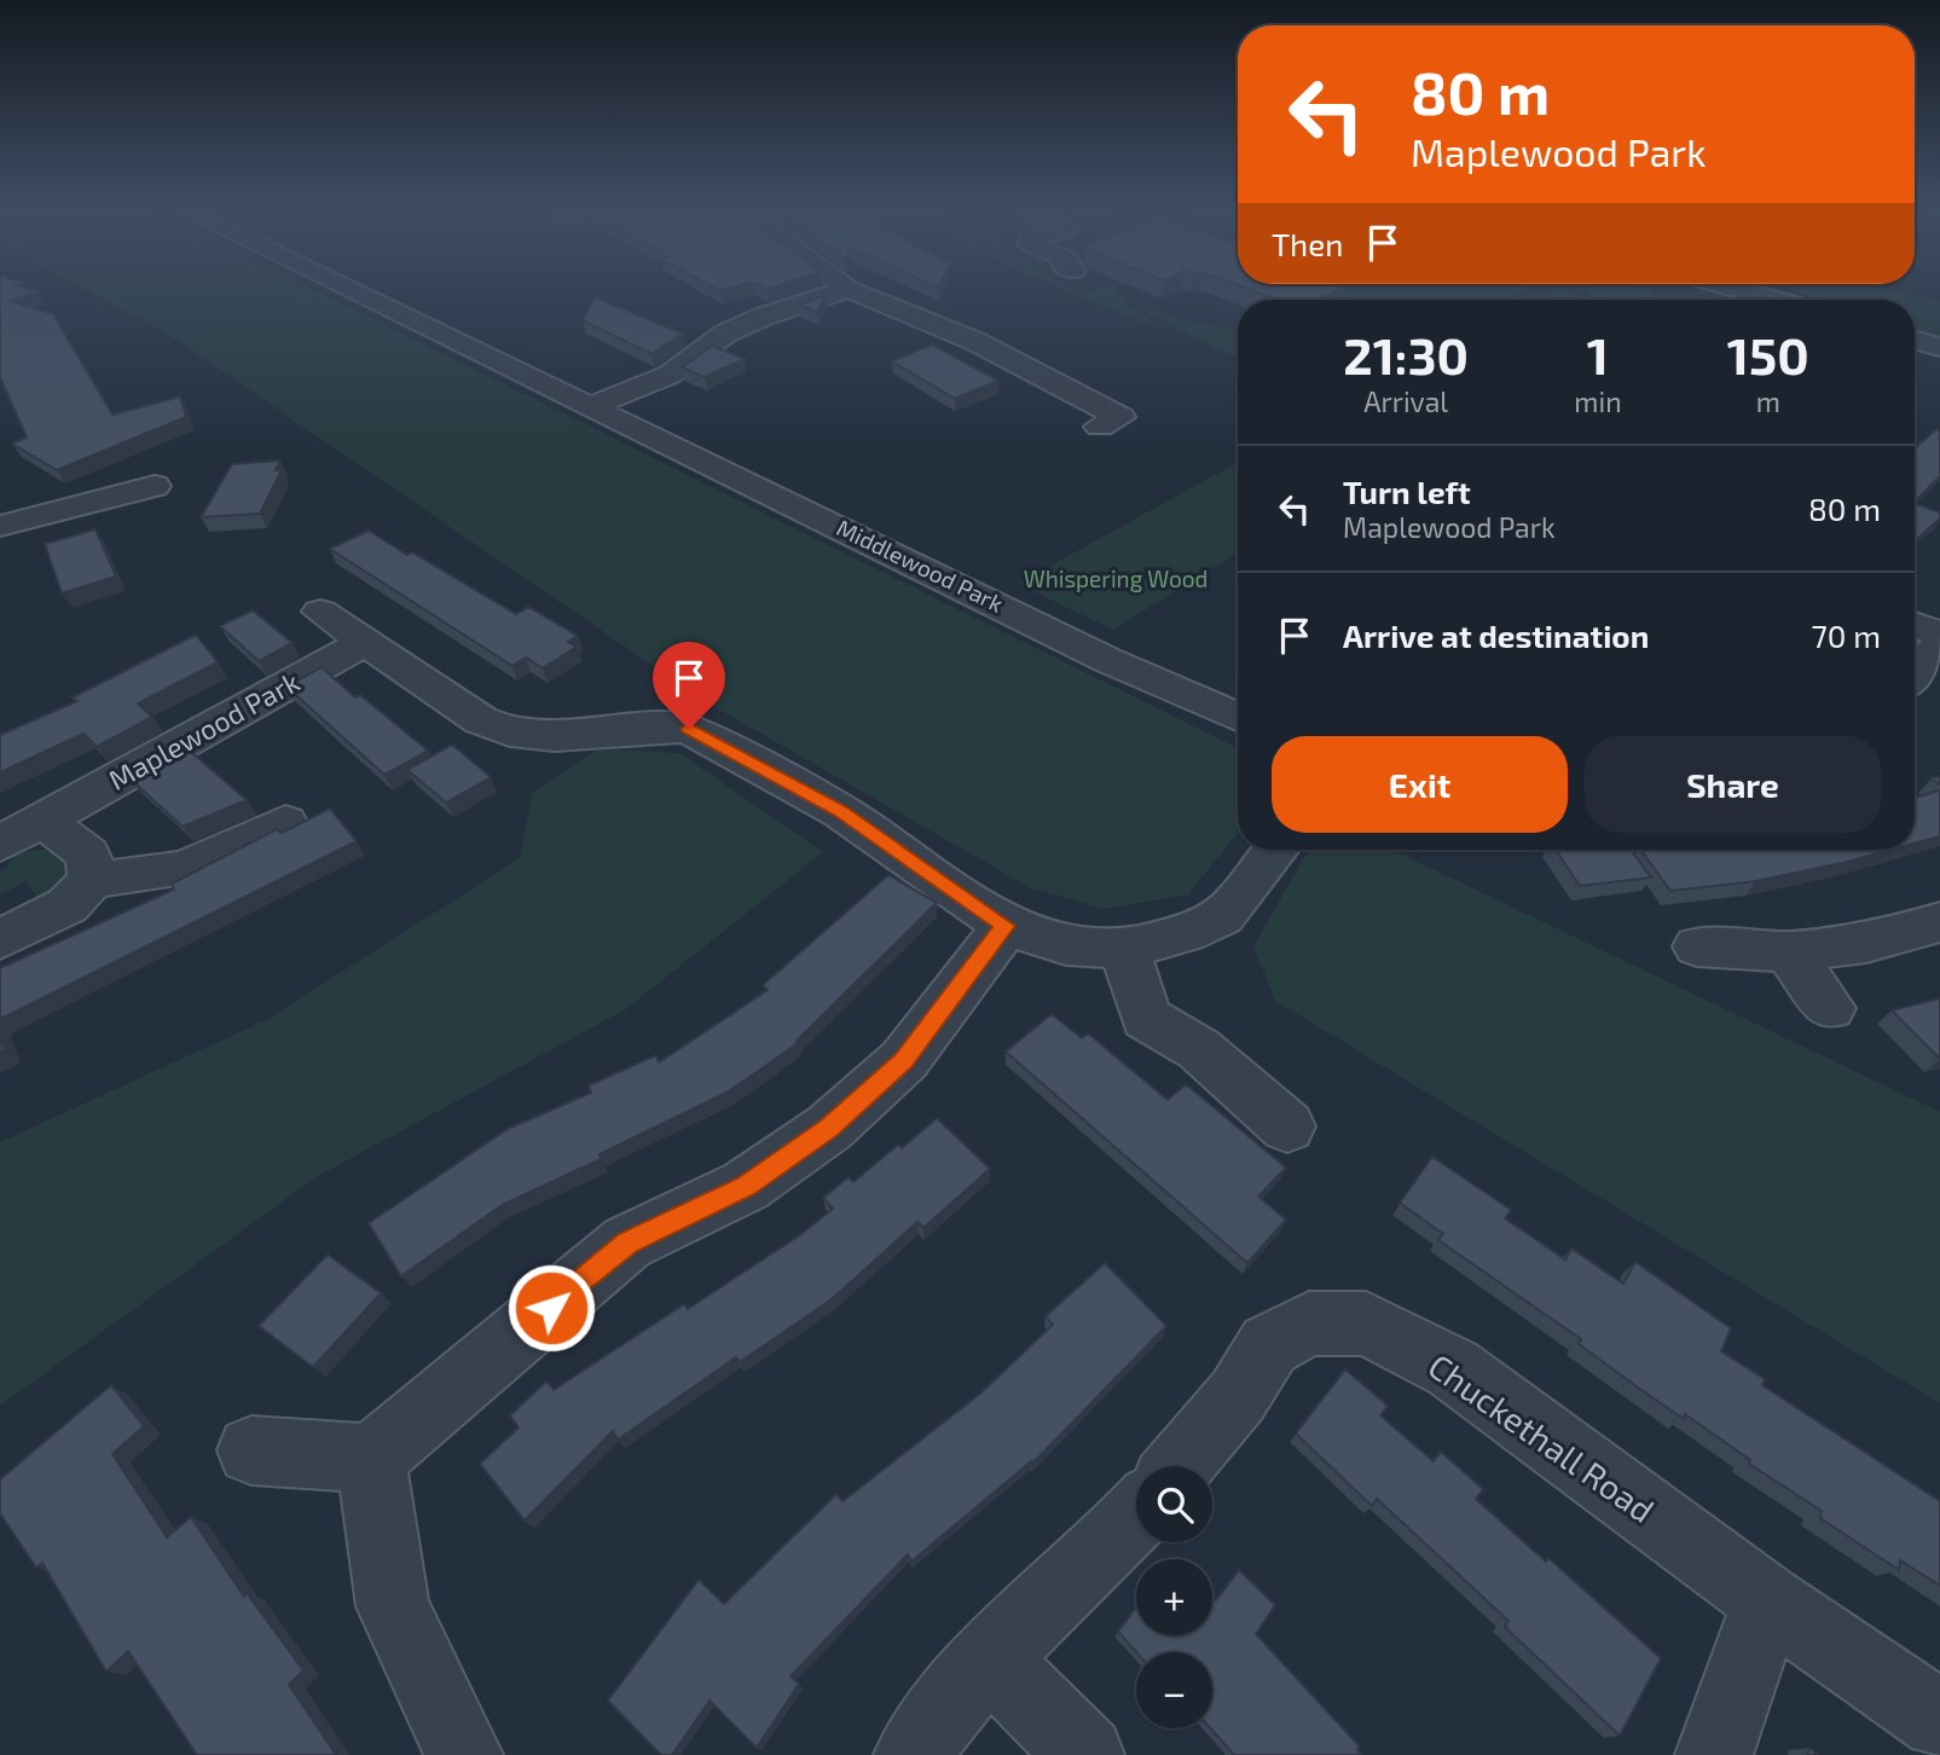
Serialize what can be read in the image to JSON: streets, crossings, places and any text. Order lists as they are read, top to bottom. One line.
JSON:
{"streets":{"street":["Middlewood Park","Maplewood Park","Chuckethall Road"]},"parks":["Whispering Wood"],"page":{"turn":["80 m","Maplewood Park"],"then":"Then","eta":["21:30","Arrival","1","min","150","m"],"list":[{"name":"Turn left","note":"Maplewood Park","value":"80 m"},{"name":"Arrive at destination","value":"70 m"}],"buttons":["Exit","Share"],"map_buttons":["+","−"]}}
